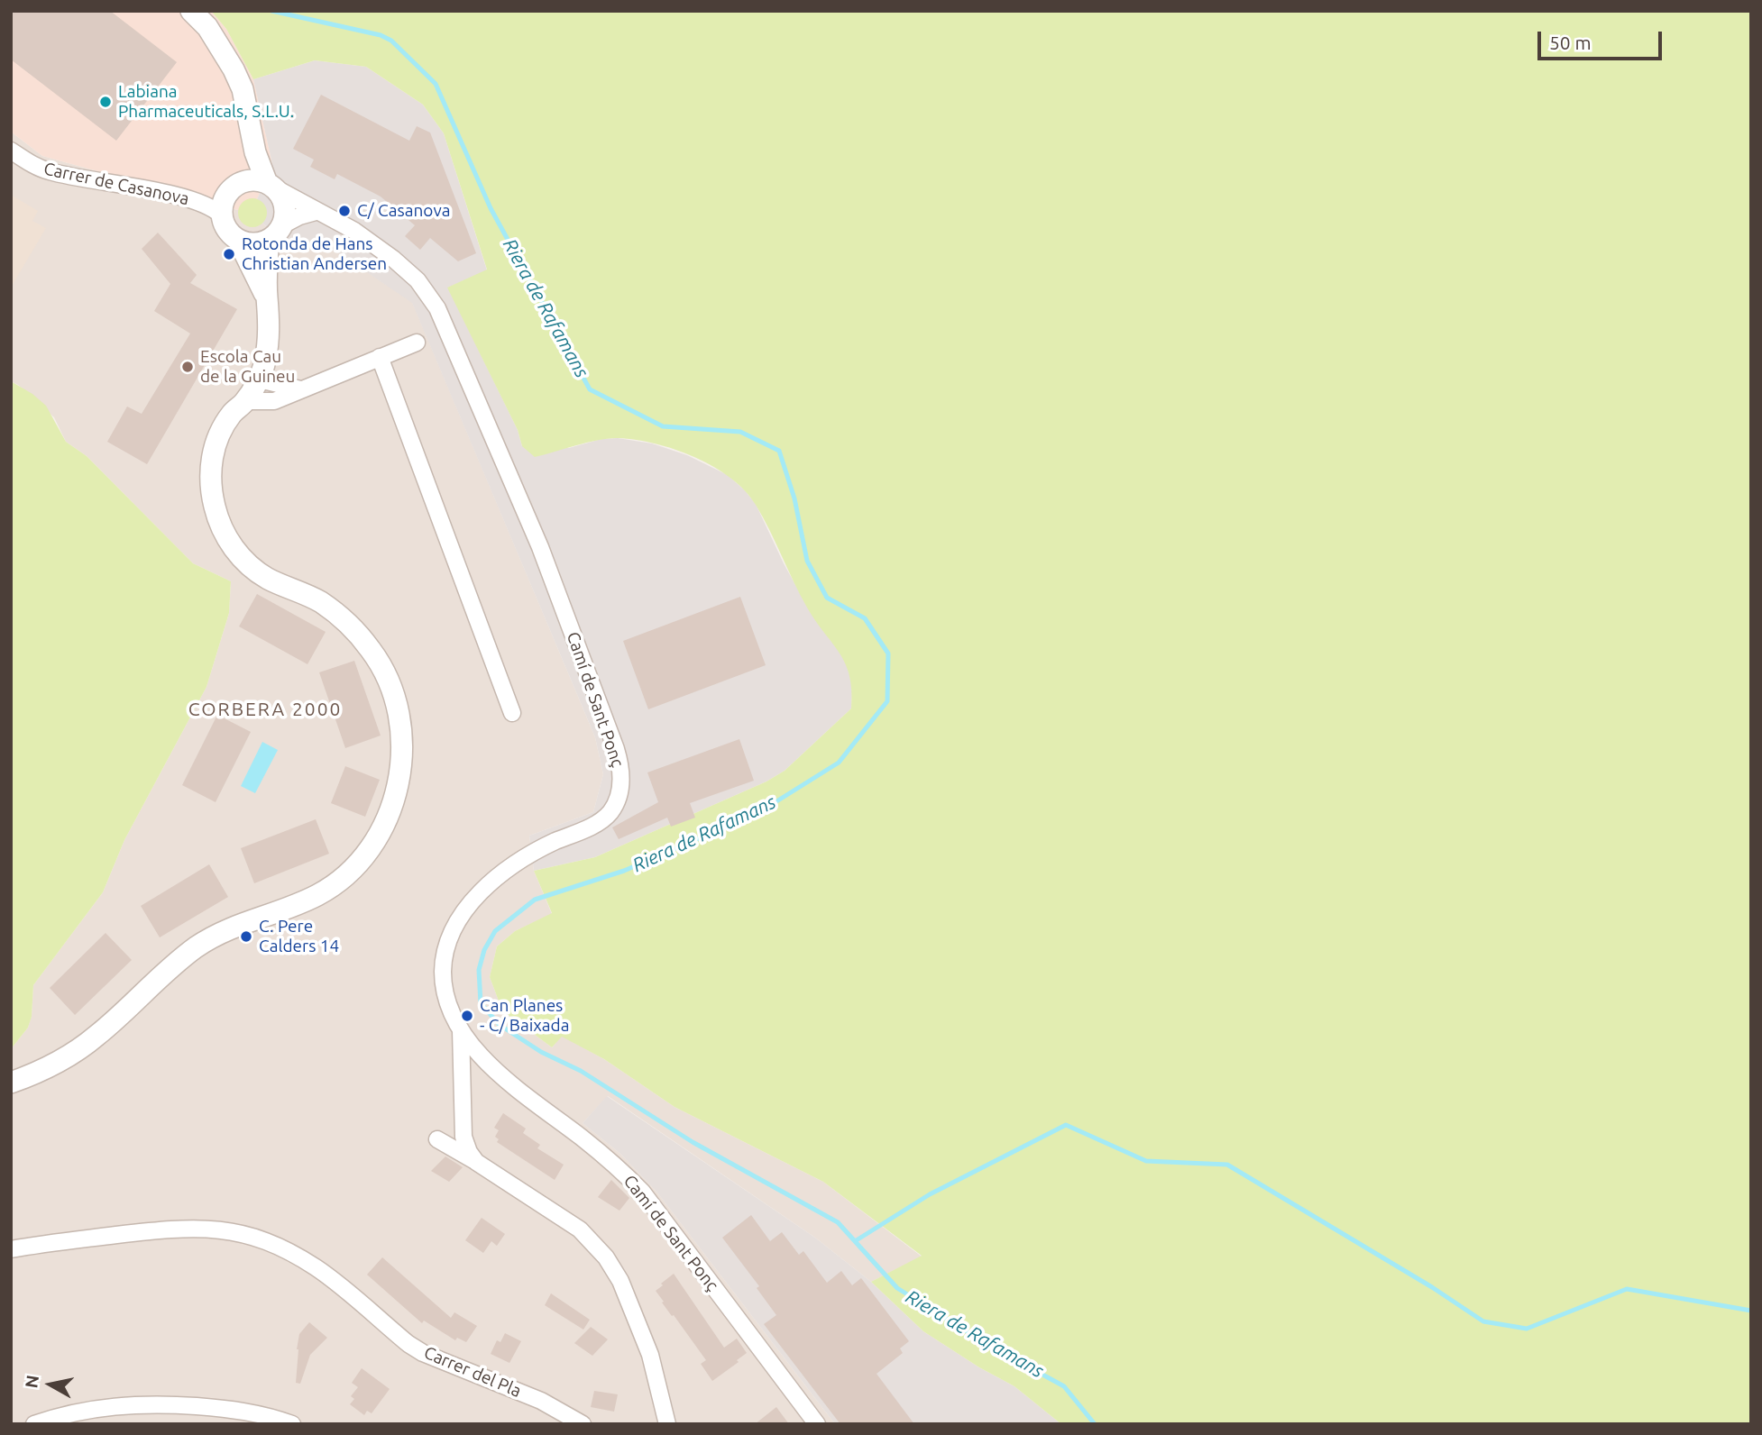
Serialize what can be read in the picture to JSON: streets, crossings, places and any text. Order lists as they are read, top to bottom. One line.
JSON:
{"streets":{"street":["Carrer de Casanova","Camí de Sant Ponç","Carrer del Pla"]},"districts":["CORBERA 2000"],"water":["Riera de Rafamans"],"places":["Labiana Pharmaceuticals, S.L.U.","C/ Casanova","Rotonda de Hans Christian Andersen","Escola Cau de la Guineu","C. Pere Calders 14","Can Planes - C/ Baixada"],"scale_bar":"50 m","north":"left"}
